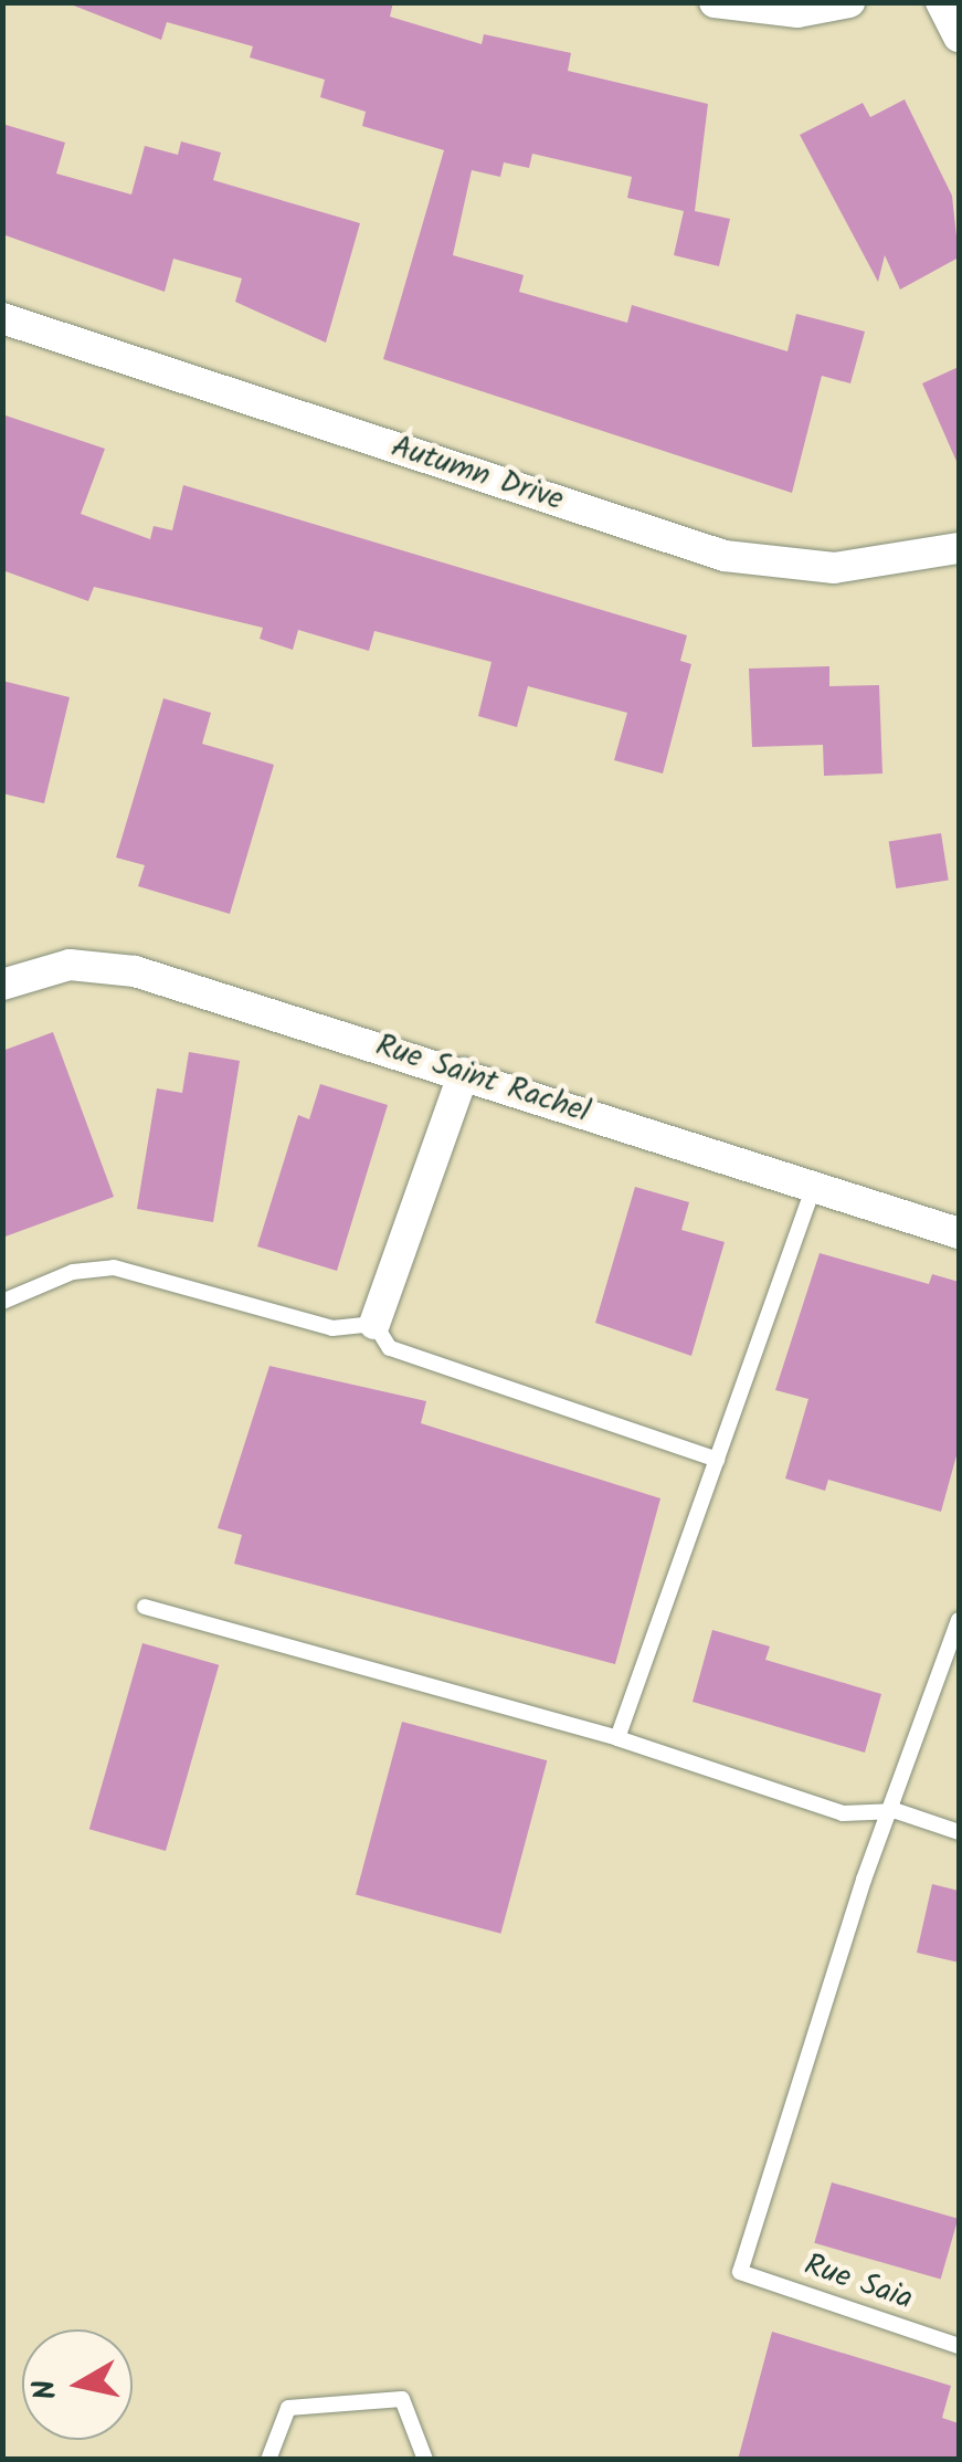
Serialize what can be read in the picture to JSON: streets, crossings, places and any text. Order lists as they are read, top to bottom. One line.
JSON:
{"streets":{"street":["Autumn Drive","Rue Saint Rachel"],"lane":["Rue Saia"]},"north":"left"}
